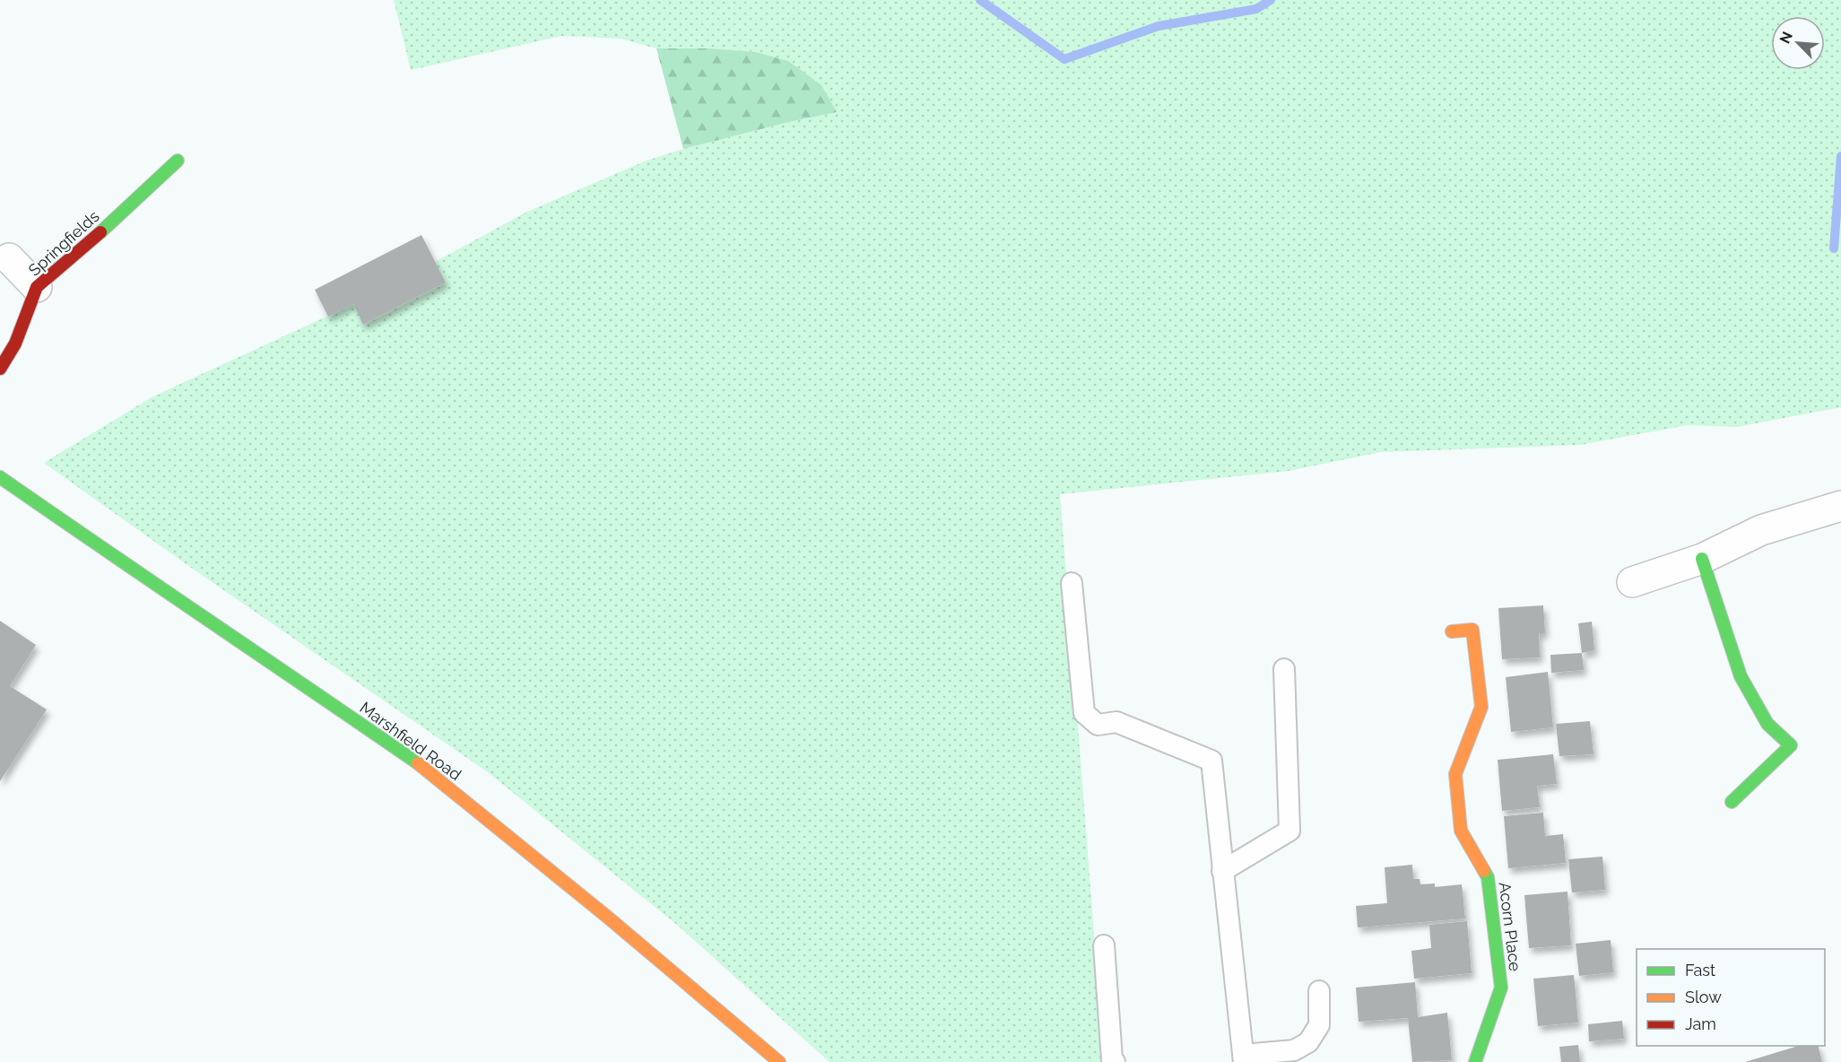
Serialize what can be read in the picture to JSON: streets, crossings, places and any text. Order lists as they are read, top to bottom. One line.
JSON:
{"streets":{"street":["Springfields","Marshfield Road","Acorn Place"]},"legend":["Fast","Slow","Jam"],"north":"top left"}
